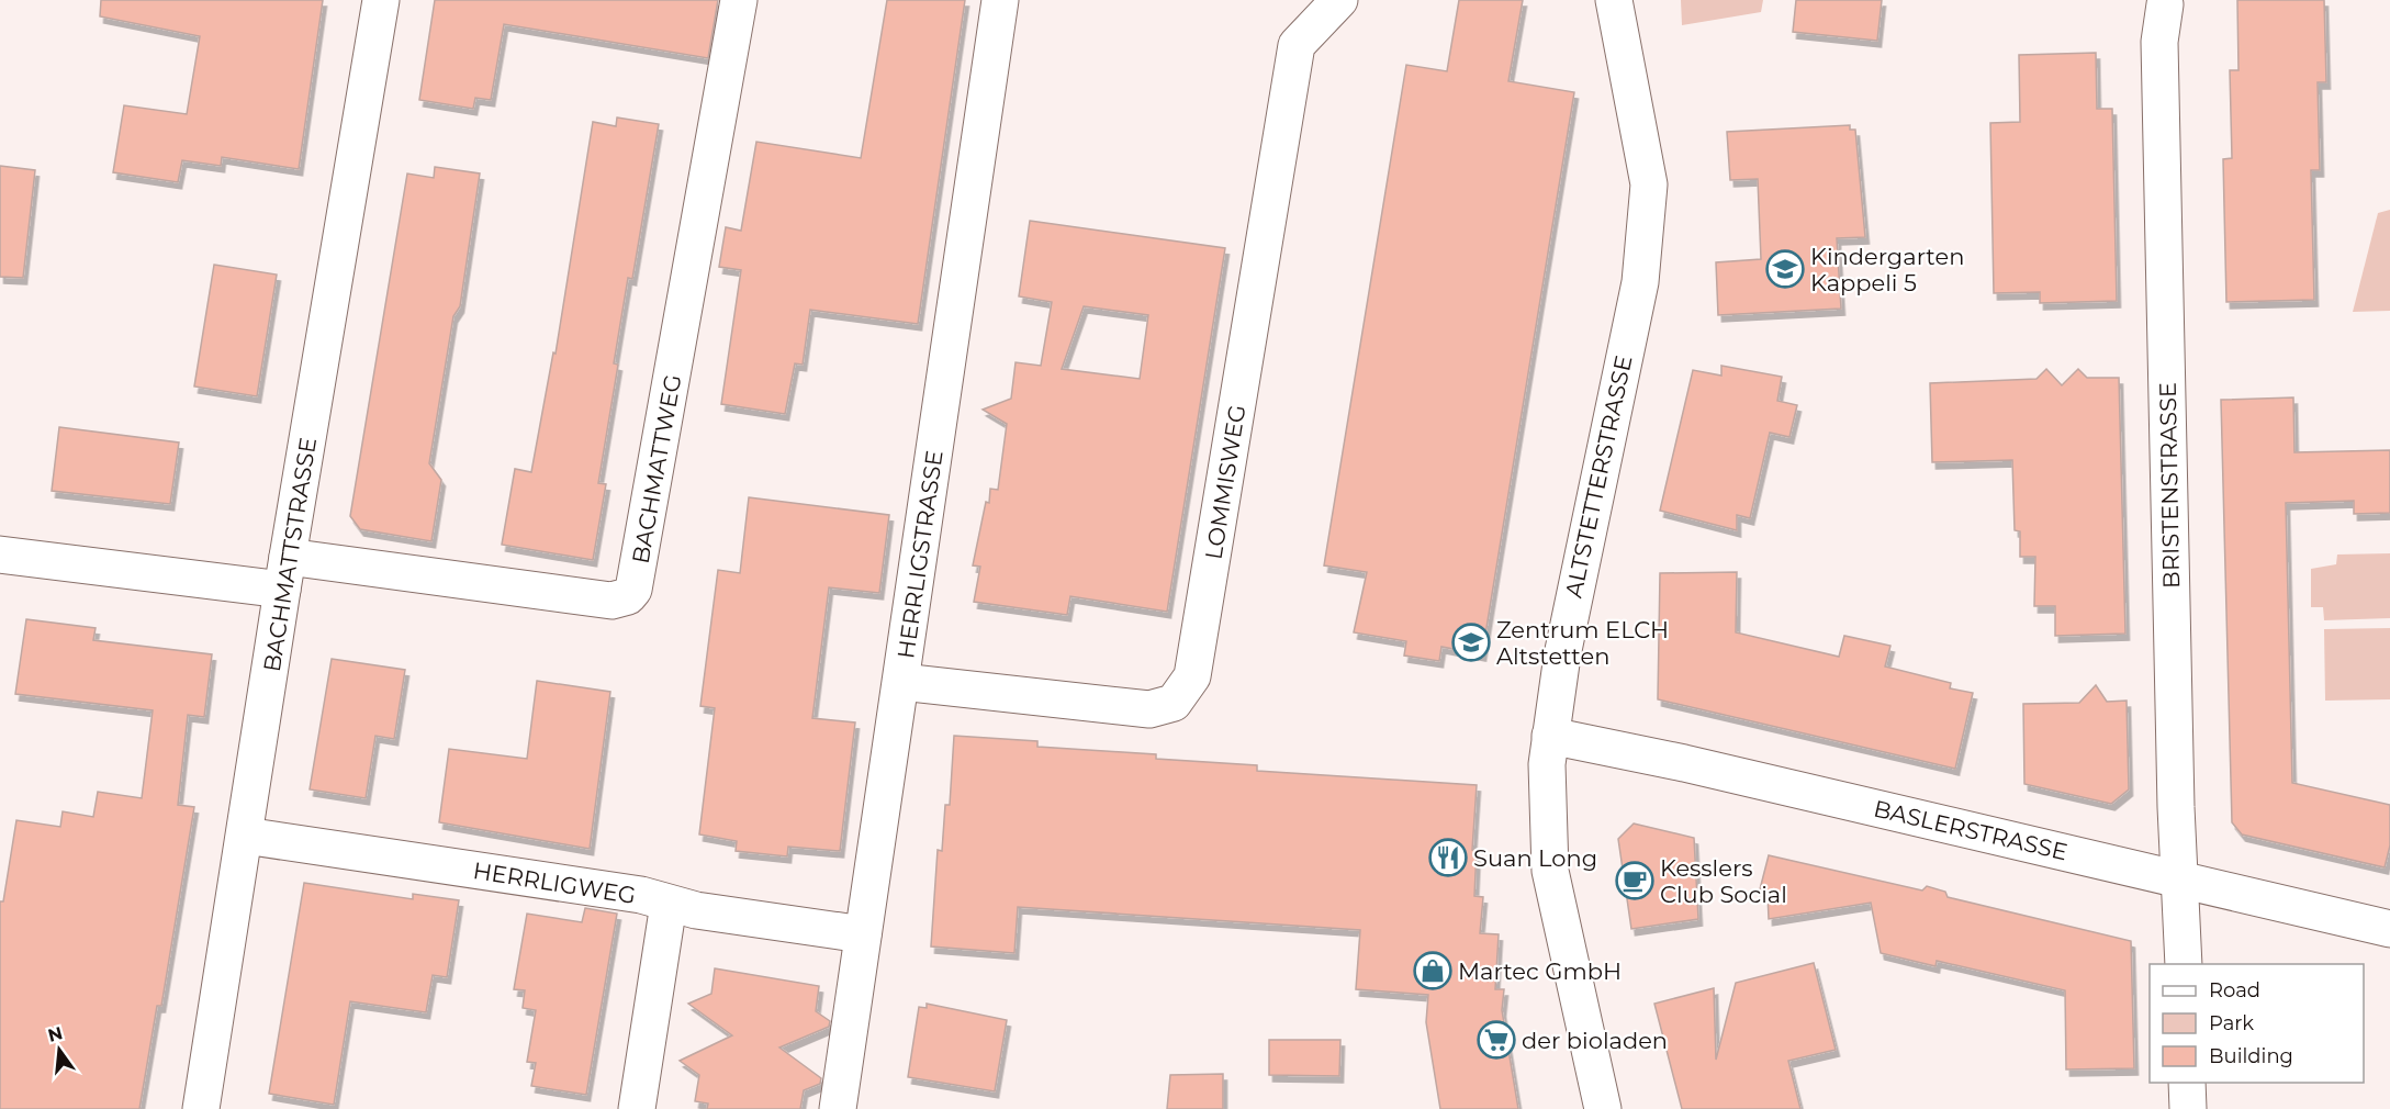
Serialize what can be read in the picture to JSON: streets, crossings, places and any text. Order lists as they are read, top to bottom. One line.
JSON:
{"streets":{"street":["BACHMATTWEG","ALTSTETTERSTRASSE","LOMMISWEG","BRISTENSTRASSE","BACHMATTSTRASSE","HERRLIGSTRASSE","BASLERSTRASSE","HERRLIGWEG"]},"crossings":[["BACHMATTWEG","BACHMATTSTRASSE"],["ALTSTETTERSTRASSE","BASLERSTRASSE"],["LOMMISWEG","HERRLIGSTRASSE"],["BRISTENSTRASSE","BASLERSTRASSE"],["BACHMATTSTRASSE","HERRLIGWEG"],["HERRLIGSTRASSE","HERRLIGWEG"]],"places":{"school or university":["Kindergarten Kappeli 5","Zentrum ELCH Altstetten"],"restaurant":["Suan Long"],"cafe":["Kesslers Club Social"],"shop":["Martec GmbH"],"supermarket":["der bioladen"]},"legend":["Road","Park","Building"],"north":"top"}
